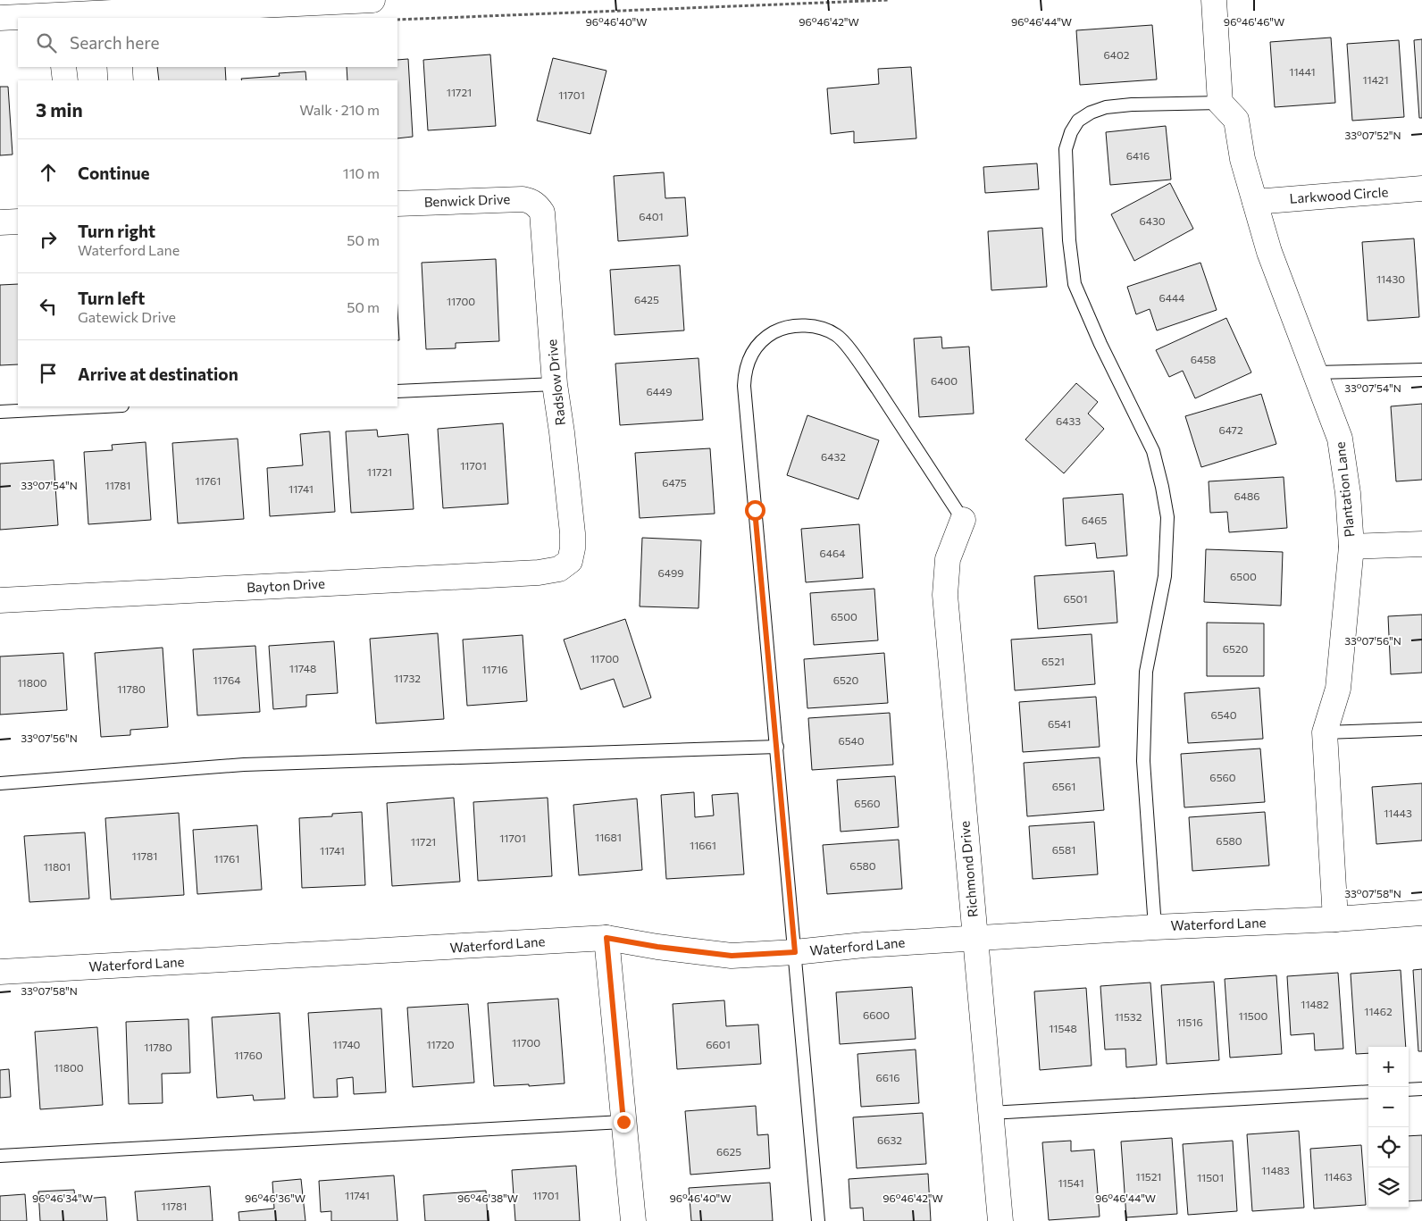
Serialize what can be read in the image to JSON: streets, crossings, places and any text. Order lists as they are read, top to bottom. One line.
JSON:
{"streets":{"street":["Larkwood Circle","Benwick Drive","Radslow Drive","Plantation Lane","Bayton Drive","Richmond Drive","Waterford Lane"]},"crossings":[["Larkwood Circle","Plantation Lane"],["Benwick Drive","Radslow Drive"],["Radslow Drive","Bayton Drive"],["Plantation Lane","Waterford Lane"],["Richmond Drive","Waterford Lane"]],"house_numbers":["6402","11441","11421","11721","11701","6416","6401","6430","11430","6444","6425","11700","6458","6400","6449","6433","6472","6432","11701","11721","11761","6475","11781","11741","6486","6465","6464","6499","6500","6501","6500","6520","11700","6521","11748","11716","11732","11764","6520","11800","11780","6540","6541","6540","6560","6561","6560","11443","11681","11701","6580","11721","11661","6581","11741","11781","11761","6580","11801","11482","11462","6600","11500","11532","11516","11548","11700","11740","11720","6601","11780","11760","11800","6616","6632","6625","11483","11521","11463","11501","11541","11741","11701","11781"],"page":{"search":"Search here","heading":["3 min","Walk · 210 m"],"list":[["Continue","110 m"],["Turn right","Waterford Lane","50 m"],["Turn left","Gatewick Drive","50 m"],"Arrive at destination"],"map_buttons":["+","−"]},"coordinates":["96°46'40\"W","96°46'42\"W","96°46'44\"W","96°46'46\"W","33°07'52\"N","33°07'54\"N","33°07'56\"N","33°07'58\"N","96°46'34\"W","96°46'36\"W","96°46'38\"W"]}
